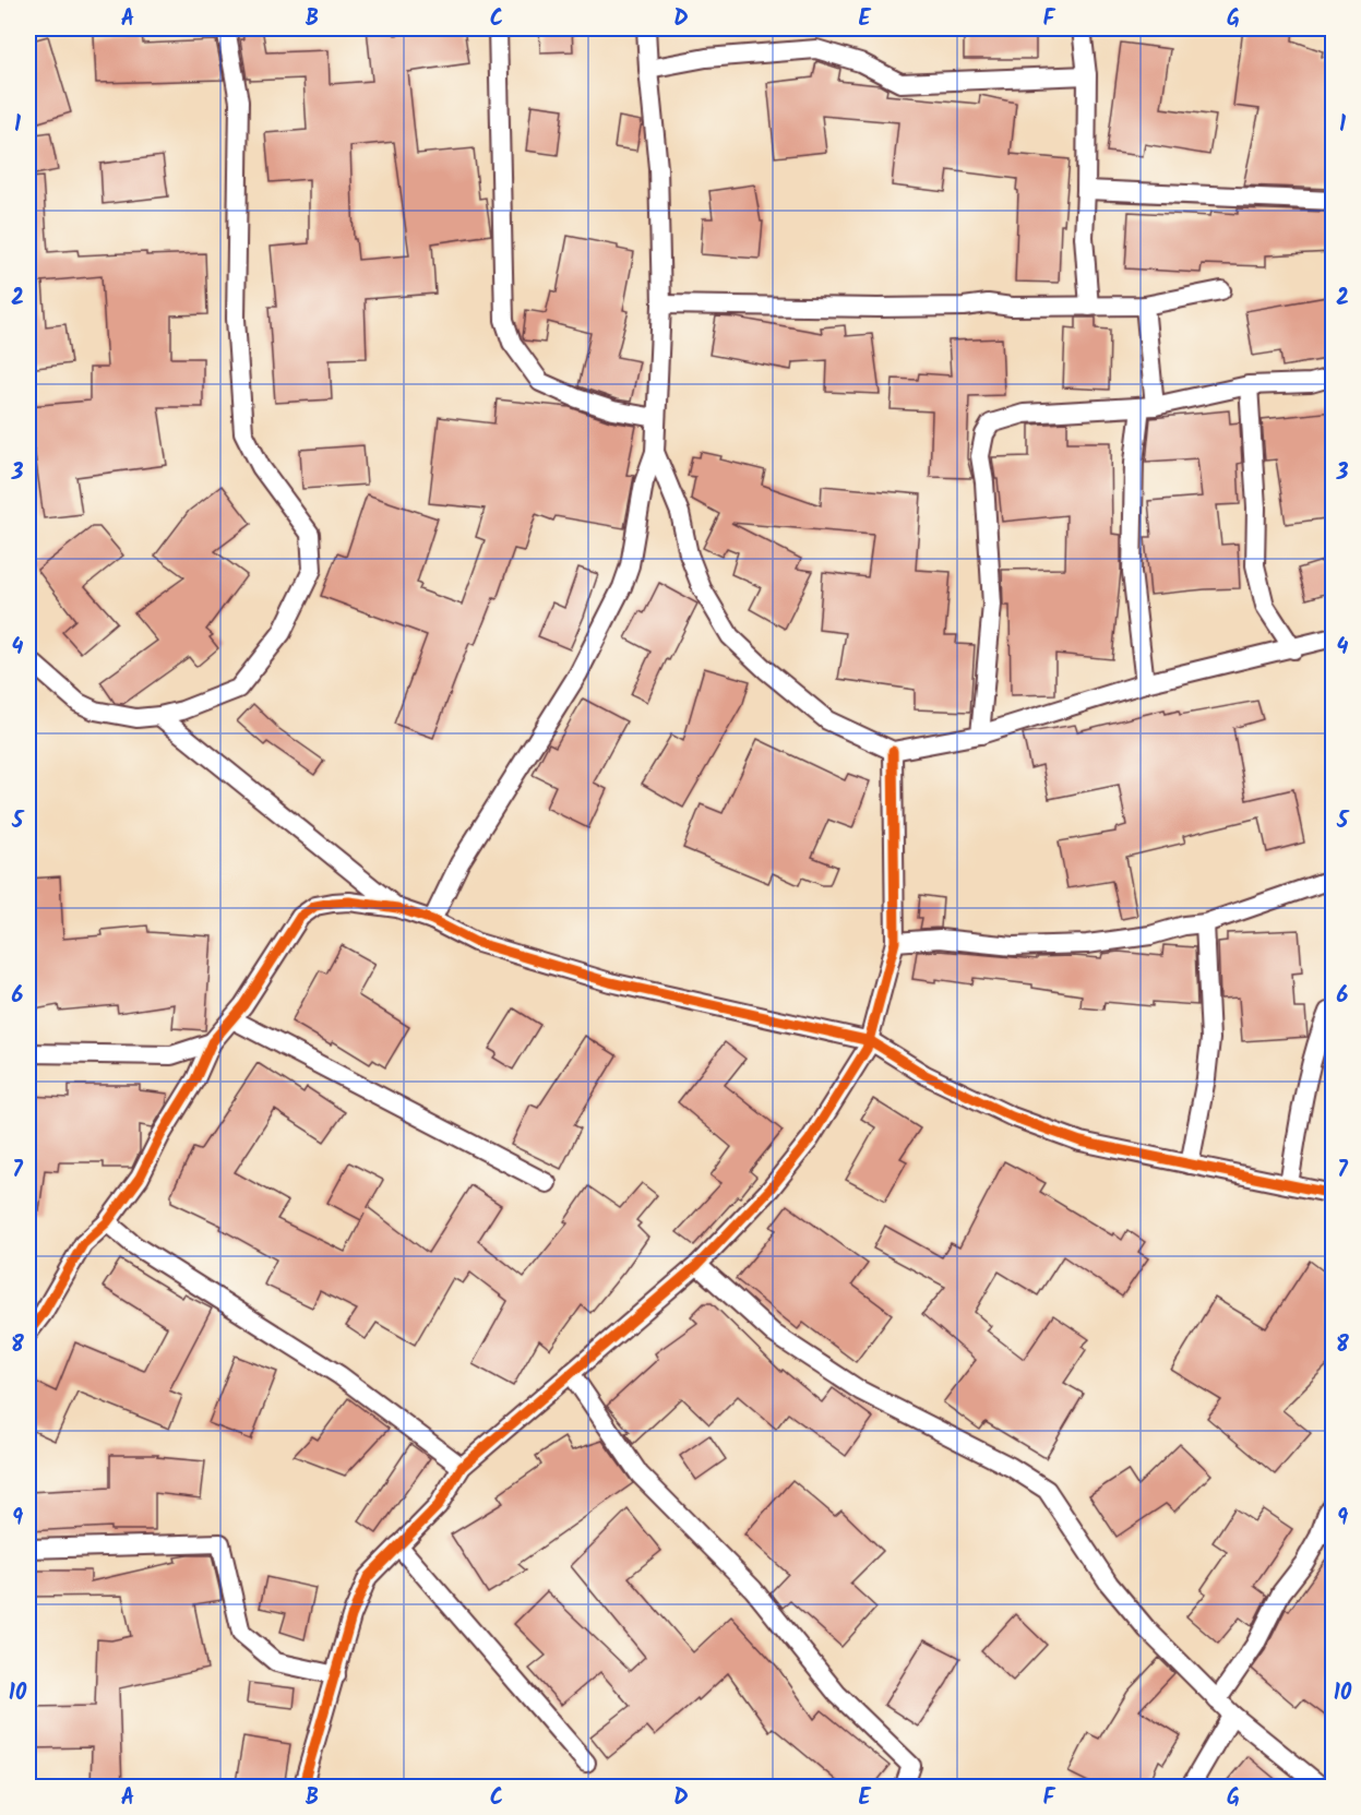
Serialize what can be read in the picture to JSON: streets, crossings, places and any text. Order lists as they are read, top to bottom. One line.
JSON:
{"grid":{"columns":["A","B","C","D","E","F","G"],"rows":["1","2","3","4","5","6","7","8","9","10"]}}
